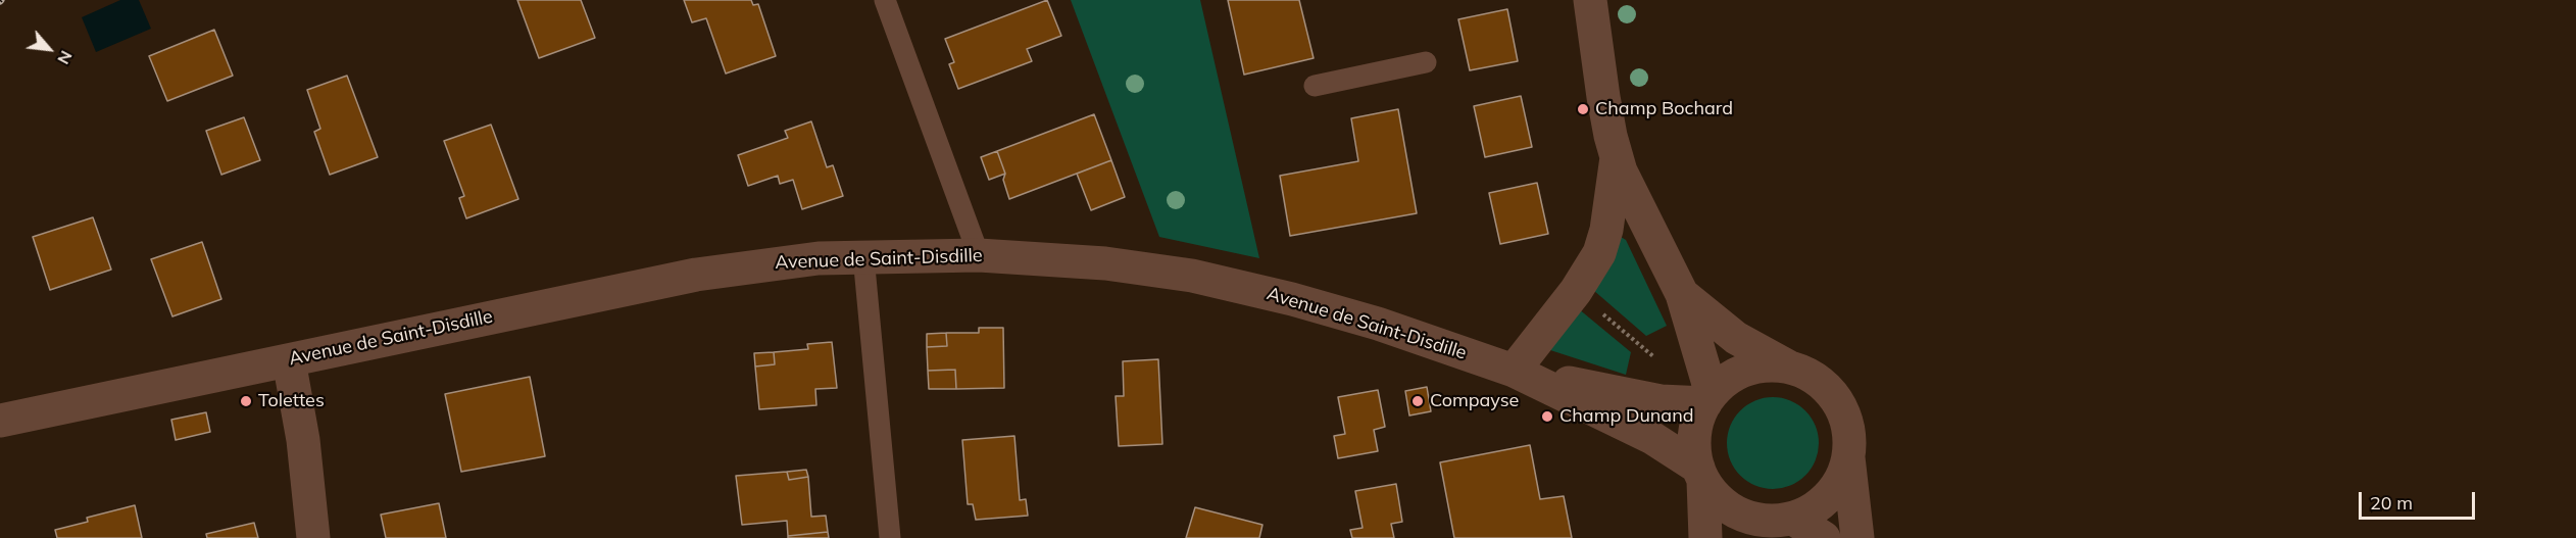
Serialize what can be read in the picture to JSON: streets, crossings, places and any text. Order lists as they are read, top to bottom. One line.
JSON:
{"streets":{"street":["Avenue de Saint-Disdille"]},"places":["Champ Bochard","Tolettes","Compayse","Champ Dunand"],"scale_bar":"20 m","north":"bottom right"}
